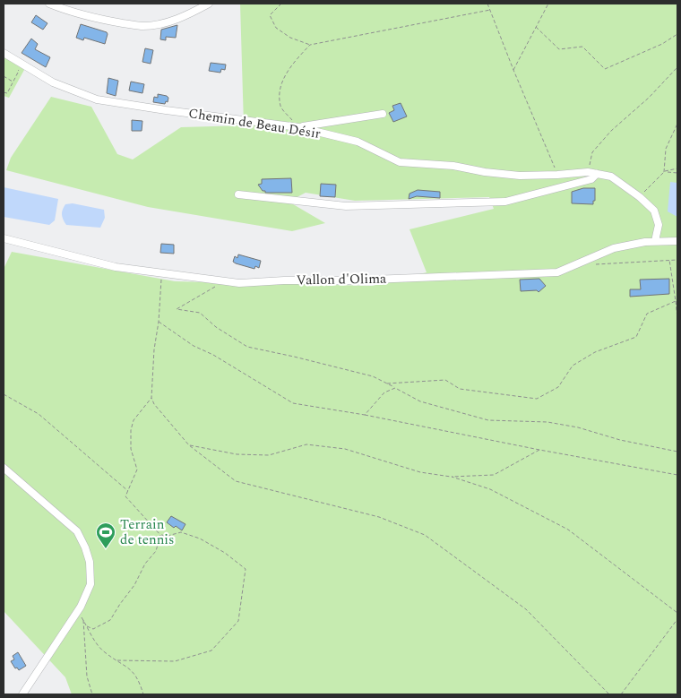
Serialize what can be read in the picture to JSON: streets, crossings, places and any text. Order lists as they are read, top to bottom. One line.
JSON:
{"streets":{"street":["Chemin de Beau Désir","Vallon d'Olima"]},"crossings":[["Chemin de Beau Désir","Vallon d'Olima"]],"places":{"sports":["Terrain de tennis"]}}
